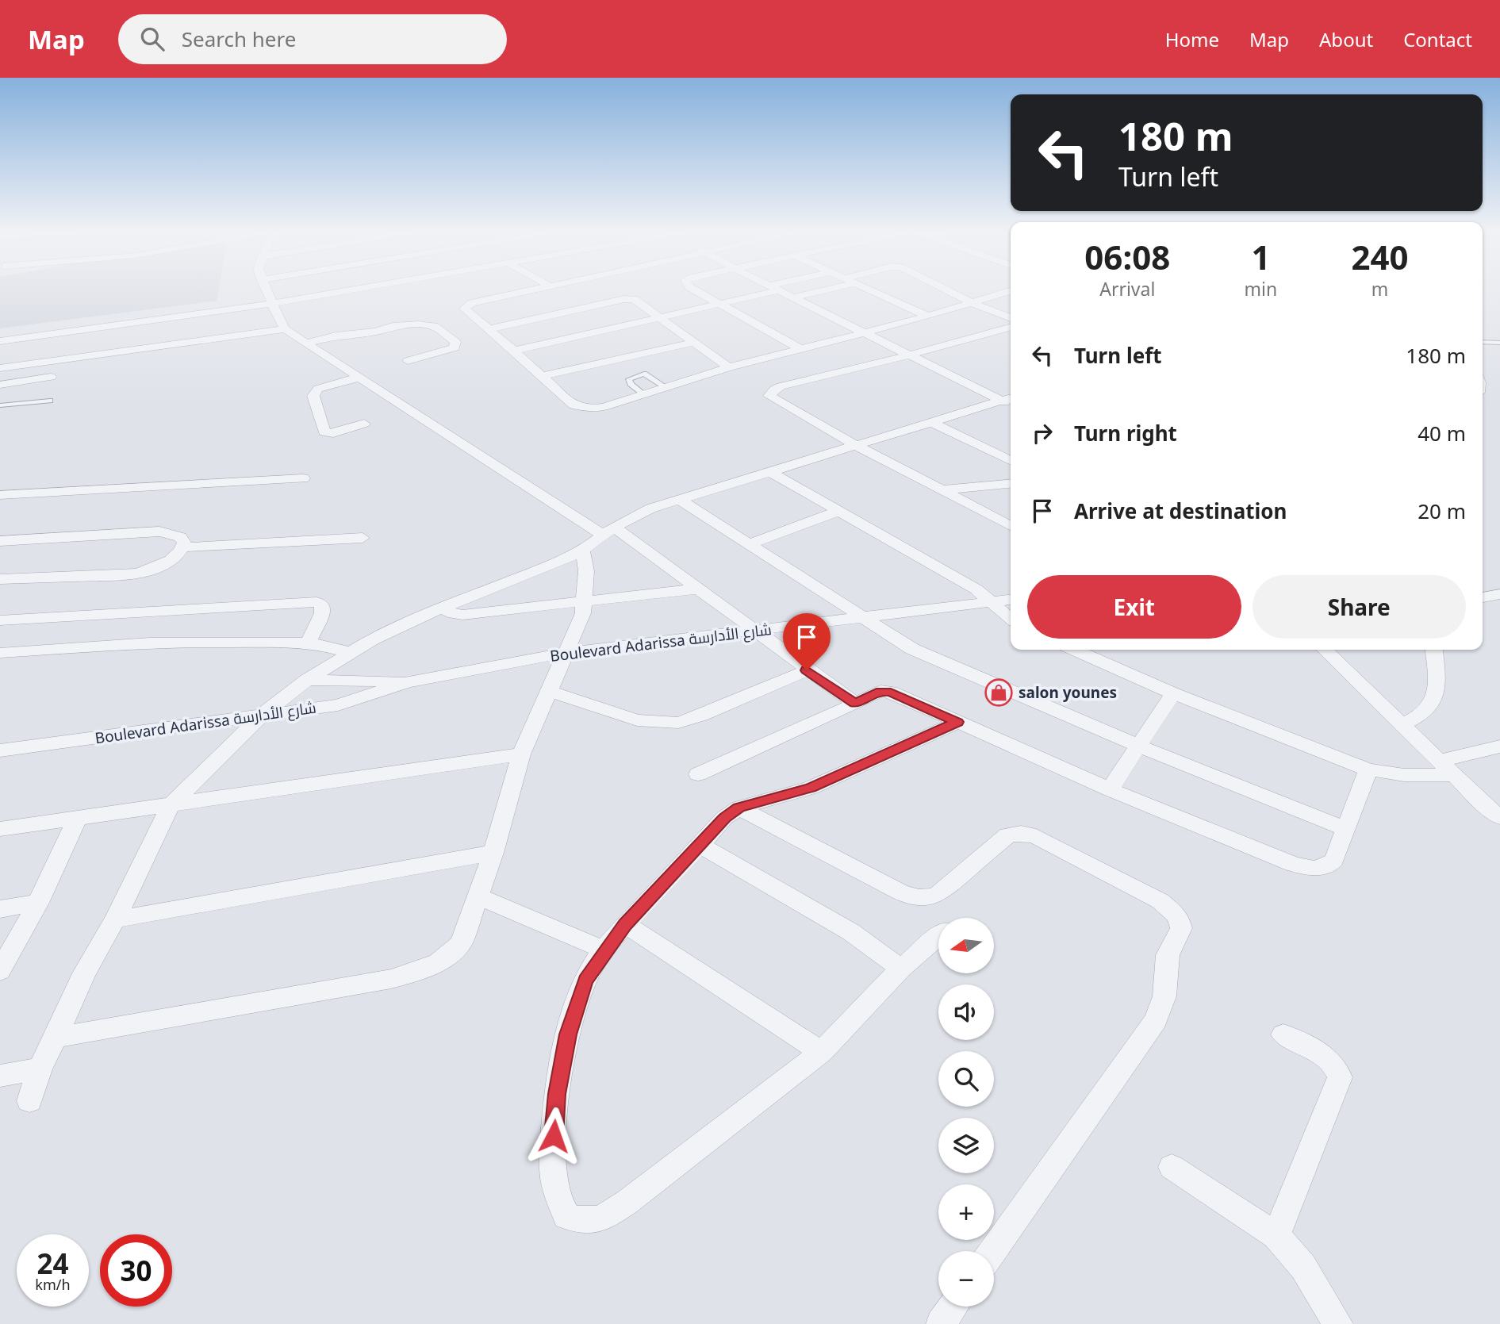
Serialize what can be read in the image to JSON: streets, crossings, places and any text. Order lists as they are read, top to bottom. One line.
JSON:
{"streets":{"street":["Boulevard Adarissa شارع الأدارسة"]},"places":{"shop":["salon younes"]},"north":"left","page":{"header":"Map","search":"Search here","nav":["Home","Map","About","Contact"],"turn":["180 m","Turn left"],"eta":["06:08","Arrival","1","min","240","m"],"list":[{"name":"Turn left","value":"180 m"},{"name":"Turn right","value":"40 m"},{"name":"Arrive at destination","value":"20 m"}],"buttons":["Exit","Share"],"map_buttons":["+","−"],"speed":"24 km/h","limit":"30"}}
